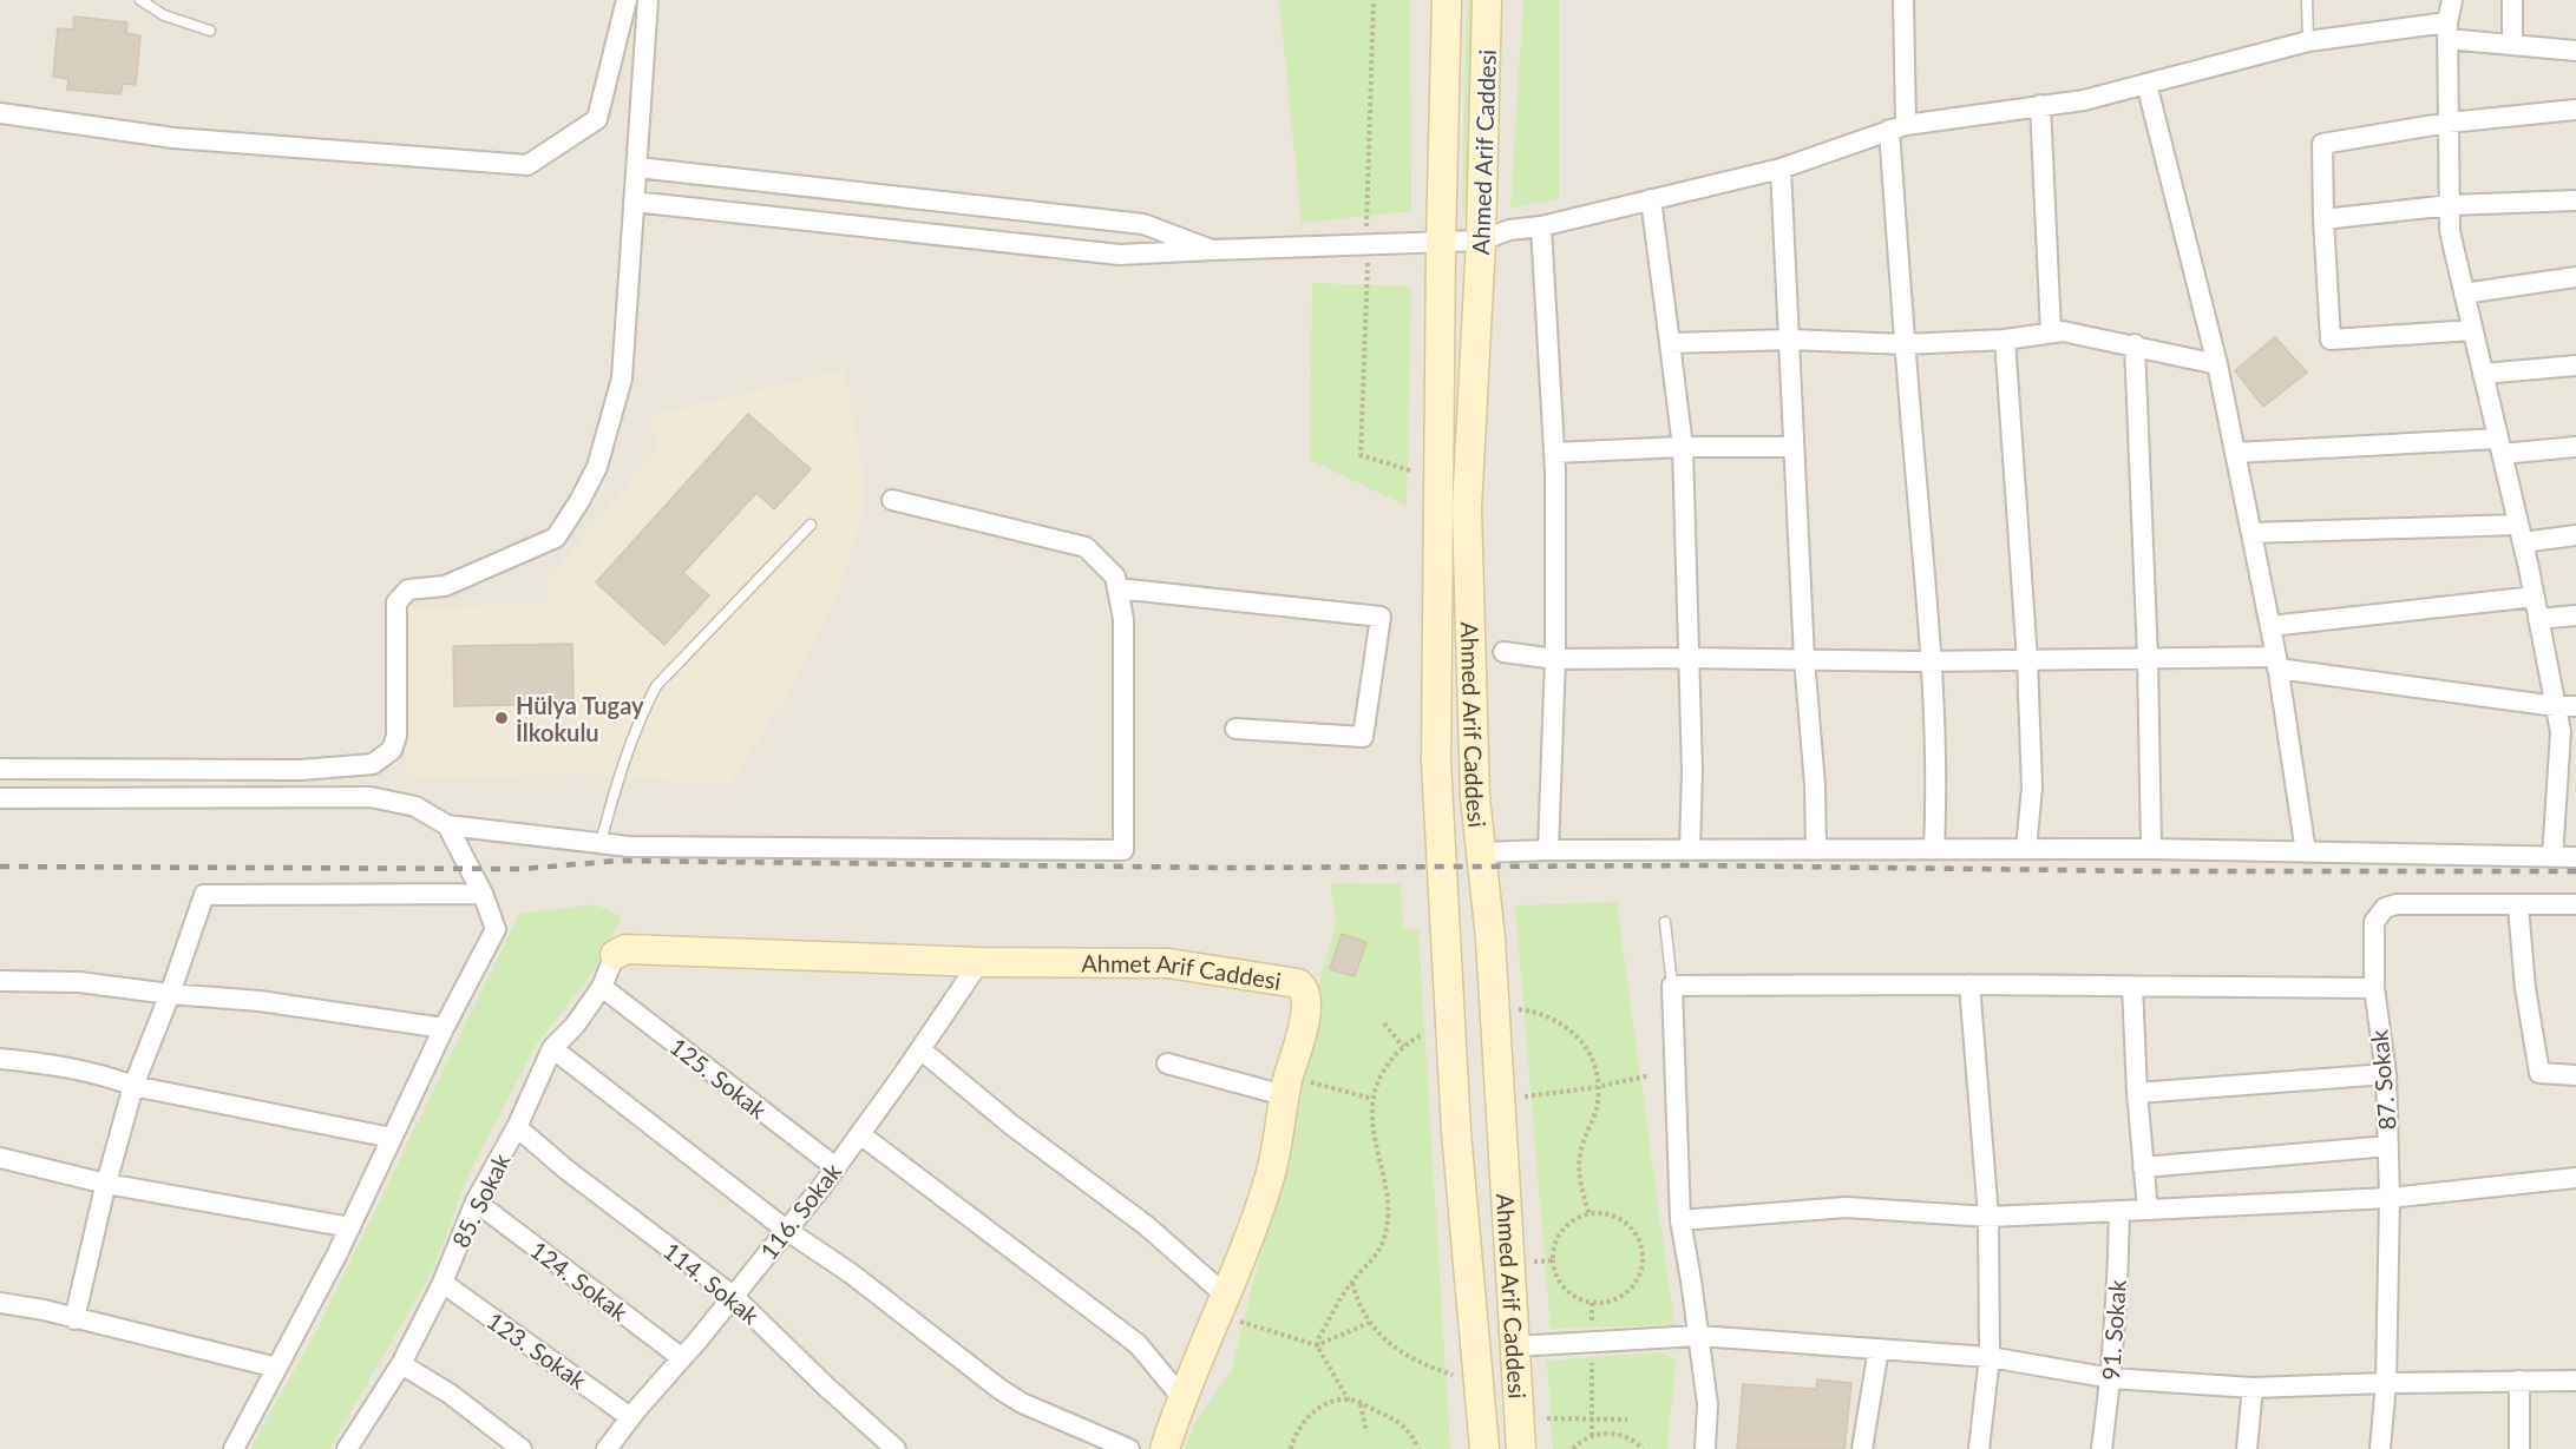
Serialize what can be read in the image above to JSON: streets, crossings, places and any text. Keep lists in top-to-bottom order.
{
  "streets": {
    "street": [
      "Ahmed Arif Caddesi",
      "Ahmet Arif Caddesi",
      "125. Sokak",
      "87. Sokak",
      "85. Sokak",
      "116. Sokak",
      "124. Sokak",
      "114. Sokak",
      "91. Sokak",
      "123. Sokak"
    ]
  },
  "crossings": [
    ["Ahmet Arif Caddesi", "85. Sokak"],
    ["Ahmet Arif Caddesi", "116. Sokak"],
    ["125. Sokak", "85. Sokak"],
    ["125. Sokak", "116. Sokak"],
    ["85. Sokak", "124. Sokak"],
    ["85. Sokak", "114. Sokak"],
    ["85. Sokak", "123. Sokak"],
    ["116. Sokak", "124. Sokak"],
    ["116. Sokak", "114. Sokak"],
    ["116. Sokak", "123. Sokak"]
  ],
  "places": ["Hülya Tugay İlkokulu"]
}
